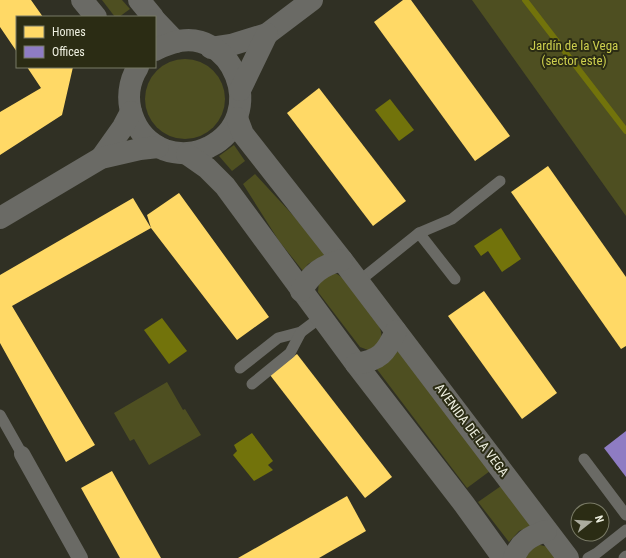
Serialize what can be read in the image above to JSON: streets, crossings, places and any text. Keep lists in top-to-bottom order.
{
  "streets": {
    "street": ["AVENIDA DE LA VEGA"]
  },
  "parks": ["Jardín de la Vega (sector este)"],
  "legend": ["Homes", "Offices"],
  "north": "right"
}
